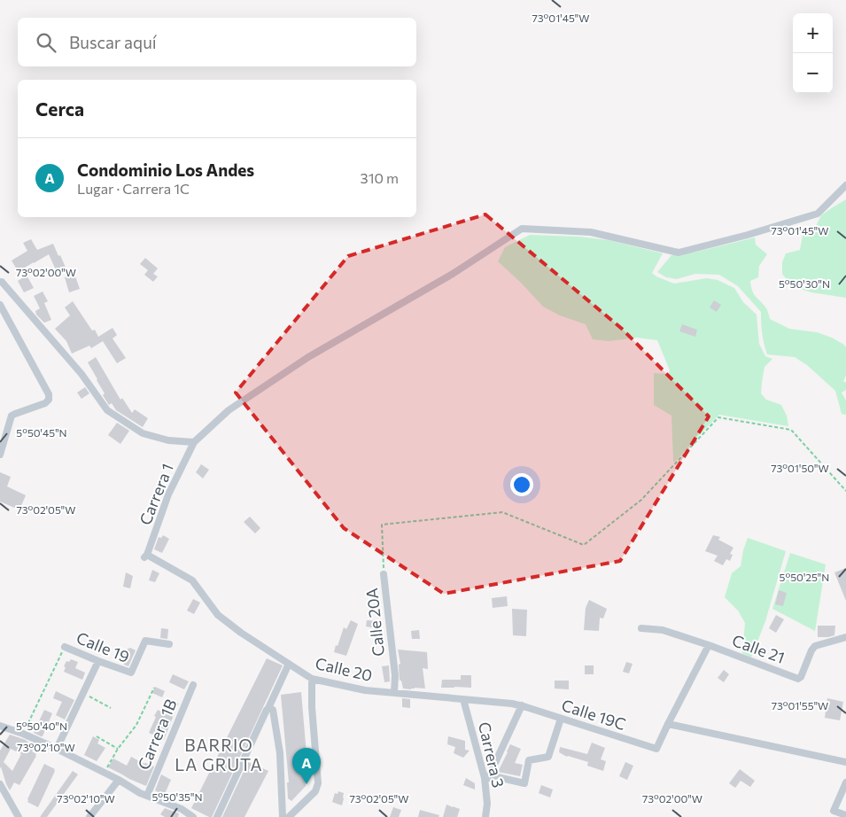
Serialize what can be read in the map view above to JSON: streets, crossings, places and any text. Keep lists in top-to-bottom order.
{
  "streets": {
    "street": [
      "Carrera 1",
      "Calle 20A",
      "Calle 19",
      "Calle 21",
      "Calle 20",
      "Calle 19C",
      "Carrera 1B",
      "Carrera 3"
    ]
  },
  "crossings": [
    ["Carrera 1", "Calle 20"],
    ["Calle 20A", "Calle 20"],
    ["Calle 20", "Calle 19C"],
    ["Calle 20", "Carrera 3"]
  ],
  "districts": ["BARRIO LA GRUTA"],
  "page": {
    "map_buttons": ["+", "−"],
    "search": "Buscar aquí",
    "heading": "Cerca",
    "list": [
      {
        "mark": "A",
        "name": "Condominio Los Andes",
        "note": "Lugar · Carrera 1C",
        "value": "310 m"
      }
    ],
    "pins": "A"
  },
  "coordinates": [
    "73°01'45\"W",
    "73°02'00\"W",
    "5°50'30\"N",
    "5°50'45\"N",
    "73°01'50\"W",
    "73°02'05\"W",
    "5°50'25\"N",
    "73°01'55\"W",
    "5°50'40\"N",
    "73°02'10\"W",
    "5°50'35\"N"
  ]
}
